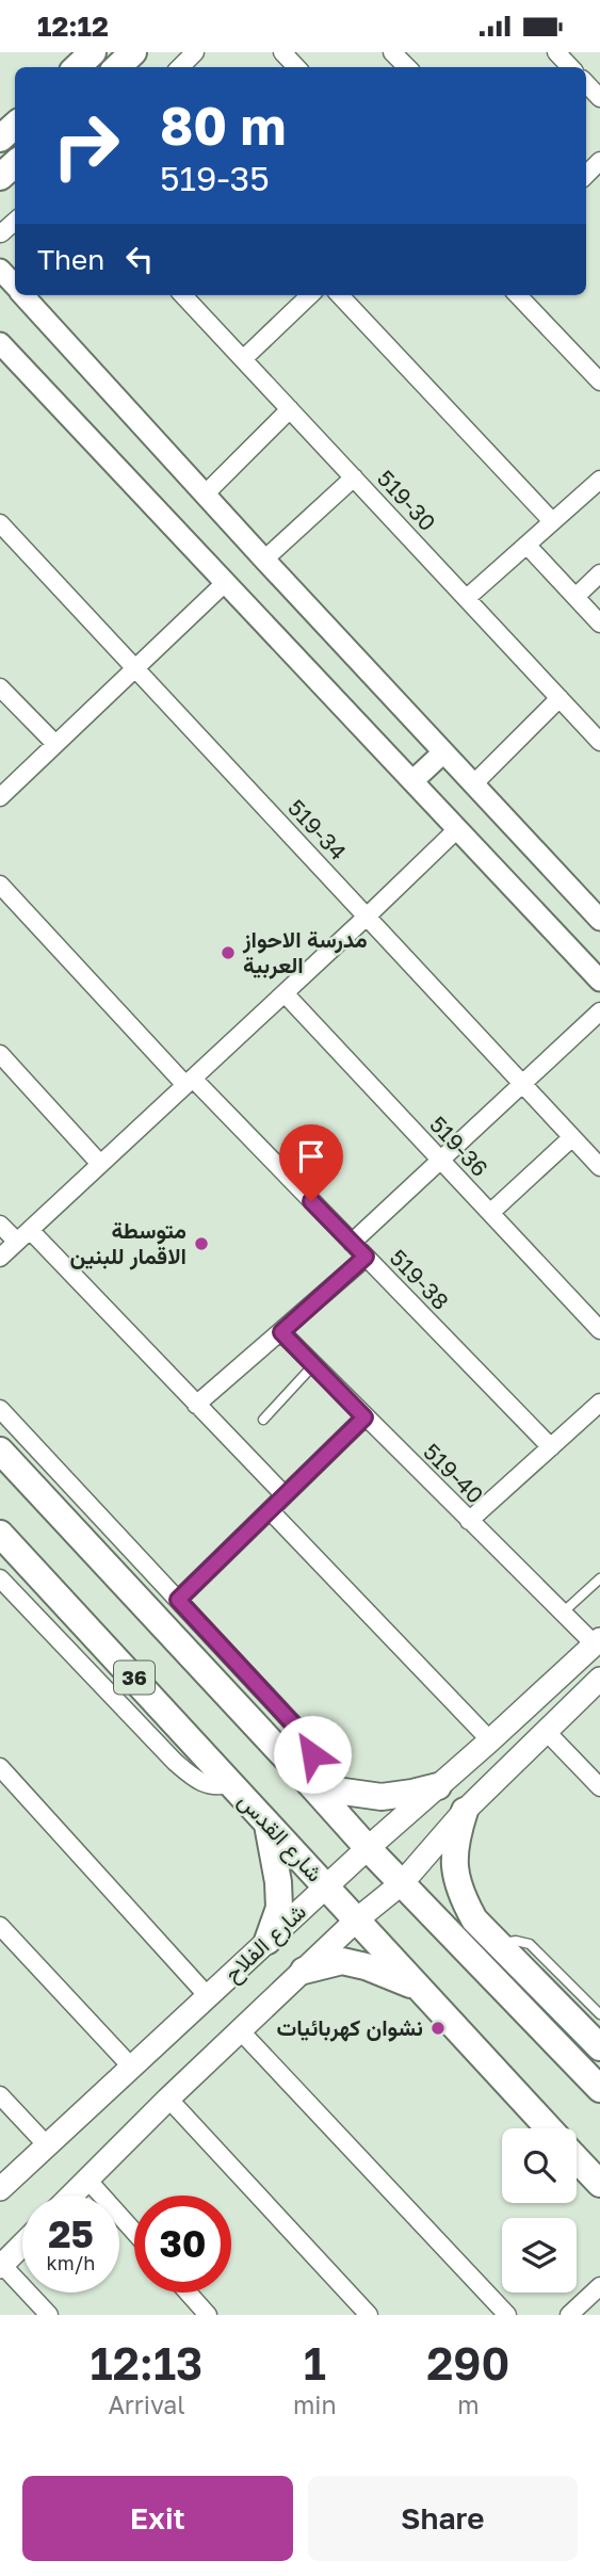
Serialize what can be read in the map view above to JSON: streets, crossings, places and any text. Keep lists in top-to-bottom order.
{
  "streets": {
    "main road": ["36", "شارع القدس", "شارع الفلاح"],
    "street": [
      "519-30",
      "519-34",
      "519-36",
      "519-38",
      "519-40"
    ]
  },
  "crossings": [
    ["519-40", "شارع الفلاح"],
    ["36", "شارع الفلاح"],
    ["شارع القدس", "شارع الفلاح"]
  ],
  "places": ["مدرسة الاحواز العربية", "متوسطة الاقمار للبنين", "نشوان كهربائيات"],
  "page": {
    "status": "12:12",
    "turn": ["80 m", "519-35"],
    "then": "Then",
    "speed": "25 km/h",
    "limit": "30",
    "eta": [
      "12:13",
      "Arrival",
      "1",
      "min",
      "290",
      "m"
    ],
    "buttons": ["Exit", "Share"]
  }
}
